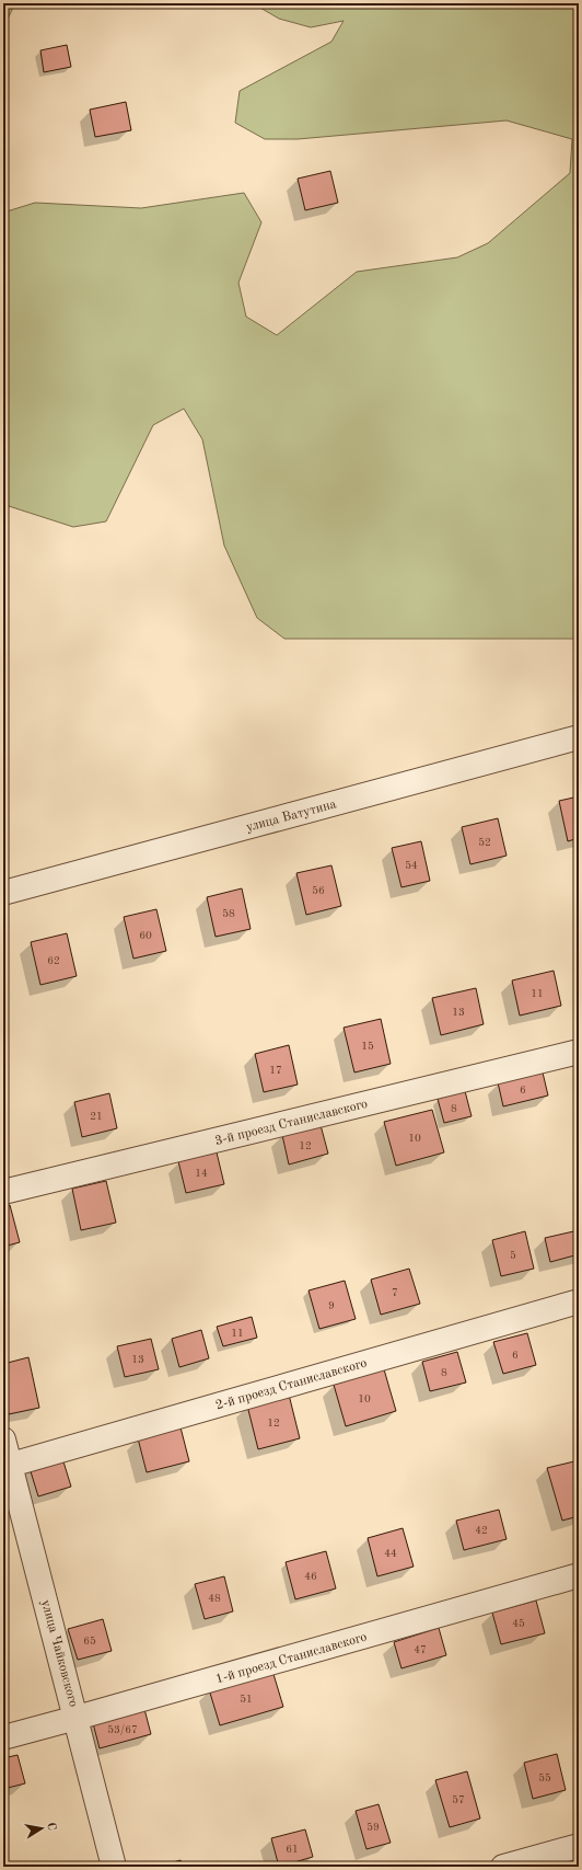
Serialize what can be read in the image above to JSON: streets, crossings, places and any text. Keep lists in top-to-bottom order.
{
  "streets": {
    "street": [
      "улица Ватутина",
      "3-й проезд Станиславского",
      "2-й проезд Станиславского",
      "улица Чайковского",
      "1-й проезд Станиславского"
    ]
  },
  "crossings": [
    ["2-й проезд Станиславского", "улица Чайковского"],
    ["улица Чайковского", "1-й проезд Станиславского"]
  ],
  "house_numbers": [
    "52",
    "54",
    "56",
    "58",
    "60",
    "62",
    "11",
    "13",
    "15",
    "17",
    "6",
    "8",
    "21",
    "10",
    "12",
    "14",
    "5",
    "7",
    "9",
    "11",
    "6",
    "13",
    "8",
    "10",
    "12",
    "42",
    "44",
    "46",
    "48",
    "45",
    "65",
    "47",
    "51",
    "53/67",
    "55",
    "57",
    "59",
    "61"
  ],
  "north": "right"
}
